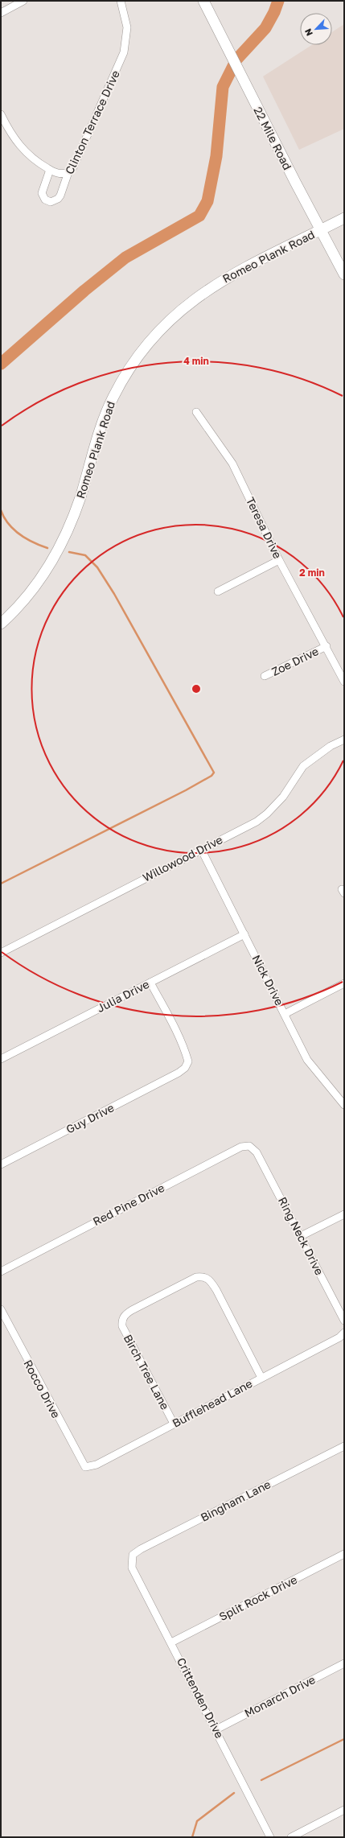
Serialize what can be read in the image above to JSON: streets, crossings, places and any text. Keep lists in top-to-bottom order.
{
  "streets": {
    "main road": ["22 Mile Road", "Romeo Plank Road"],
    "street": [
      "Clinton Terrace Drive",
      "Teresa Drive",
      "Zoe Drive",
      "Willowood Drive",
      "Nick Drive",
      "Julia Drive",
      "Guy Drive",
      "Red Pine Drive",
      "Ring Neck Drive",
      "Birch Tree Lane",
      "Rocco Drive",
      "Bufflehead Lane",
      "Bingham Lane",
      "Split Rock Drive",
      "Monarch Drive",
      "Crittenden Drive"
    ]
  },
  "crossings": [
    ["22 Mile Road", "Romeo Plank Road"],
    ["Teresa Drive", "Zoe Drive"],
    ["Willowood Drive", "Nick Drive"],
    ["Nick Drive", "Julia Drive"],
    ["Julia Drive", "Guy Drive"],
    ["Red Pine Drive", "Ring Neck Drive"],
    ["Birch Tree Lane", "Bufflehead Lane"],
    ["Rocco Drive", "Bufflehead Lane"],
    ["Bingham Lane", "Crittenden Drive"],
    ["Split Rock Drive", "Crittenden Drive"],
    ["Monarch Drive", "Crittenden Drive"]
  ],
  "north": "bottom left",
  "rings": ["4 min", "2 min"]
}
